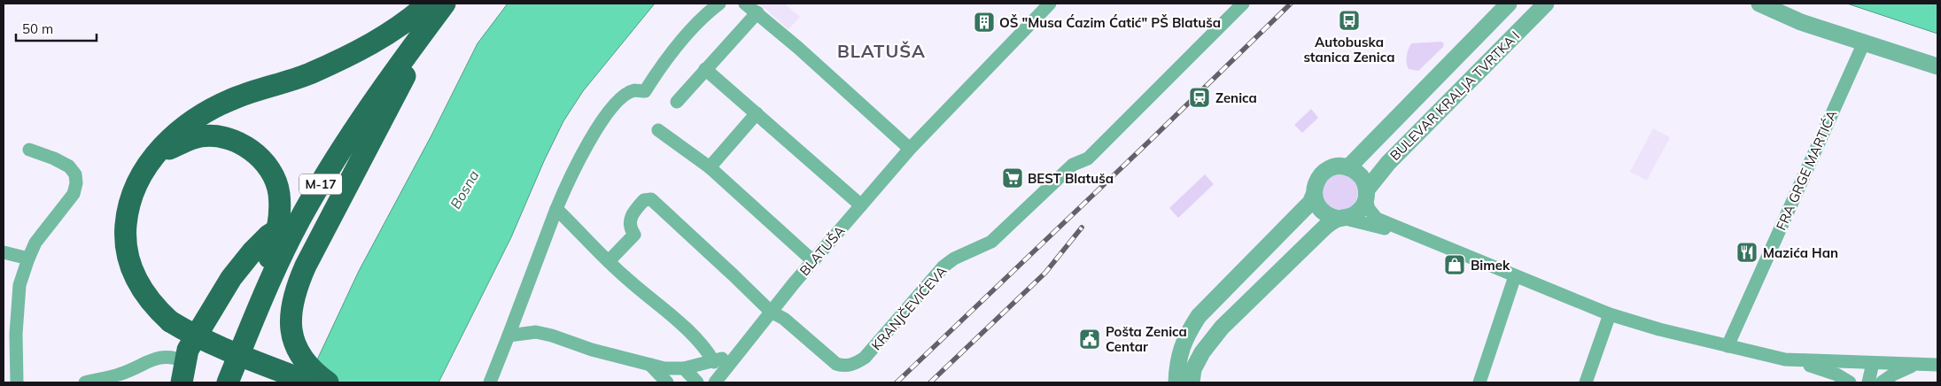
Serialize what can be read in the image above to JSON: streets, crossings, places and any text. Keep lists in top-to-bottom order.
{
  "streets": {
    "highway": ["M-17"],
    "street": [
      "BULEVAR KRALJA TVRTKA I",
      "FRA GRGE MARTIĆA",
      "BLATUŠA",
      "KRANJČEVIĆEVA"
    ]
  },
  "crossings": [
    ["BLATUŠA", "KRANJČEVIĆEVA"]
  ],
  "districts": ["BLATUŠA"],
  "water": ["Bosna"],
  "places": {
    "bus stop": ["Autobuska stanica Zenica"],
    "building": ["OŠ \"Musa Ćazim Ćatić\" PŠ Blatuša"],
    "station": ["Zenica"],
    "supermarket": ["BEST Blatuša"],
    "restaurant": ["Mazića Han"],
    "shop": ["Bimek"],
    "public building": ["Pošta Zenica Centar"]
  },
  "scale_bar": "50 m"
}
